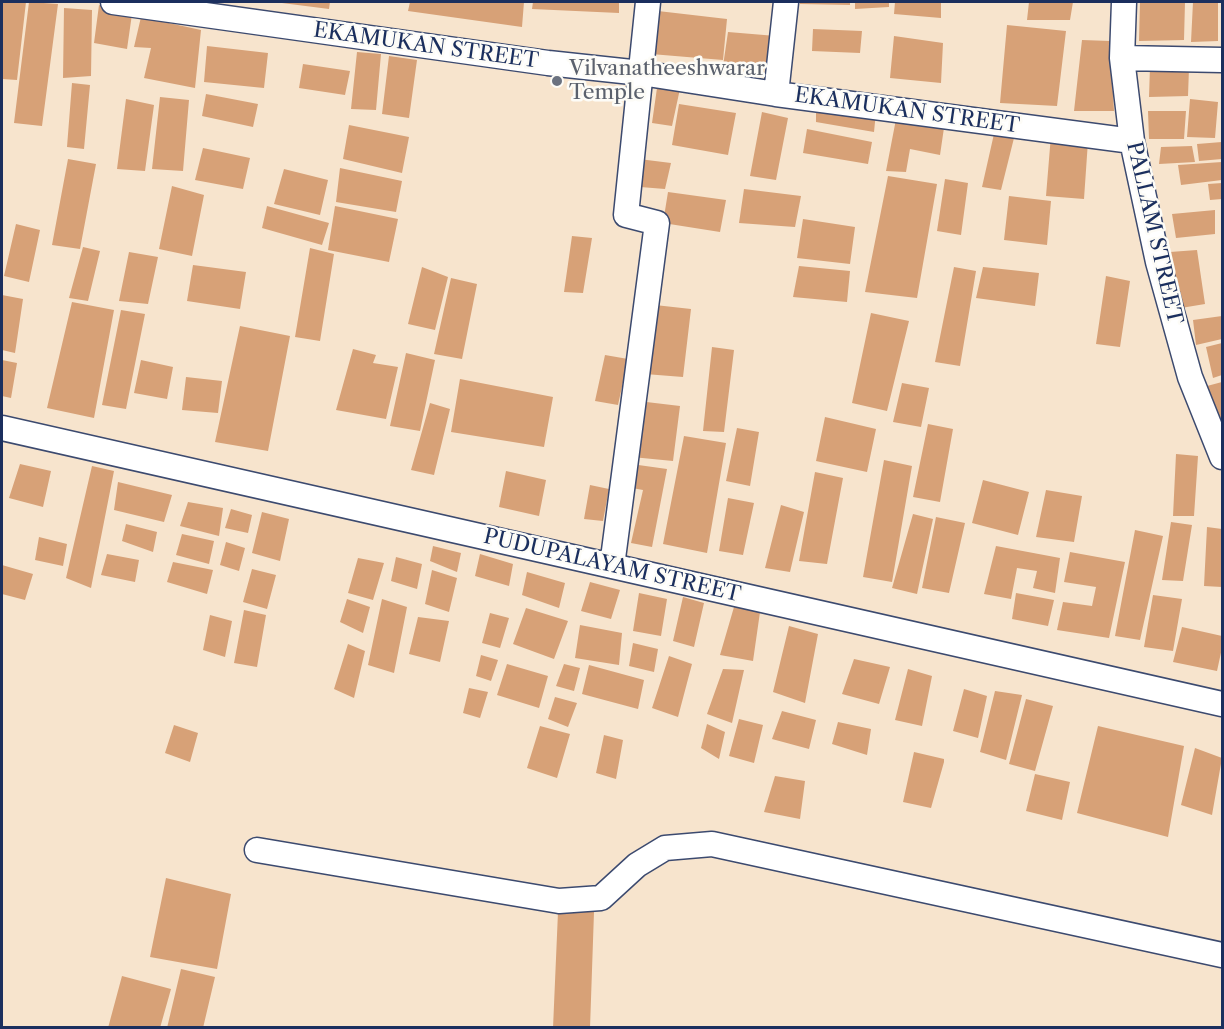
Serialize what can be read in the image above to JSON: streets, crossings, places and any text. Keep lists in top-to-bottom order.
{
  "streets": {
    "street": ["EKAMUKAN STREET", "PALLAM STREET", "PUDUPALAYAM STREET"]
  },
  "crossings": [
    ["EKAMUKAN STREET", "PALLAM STREET"]
  ],
  "places": ["Vilvanatheeshwarar Temple"]
}
